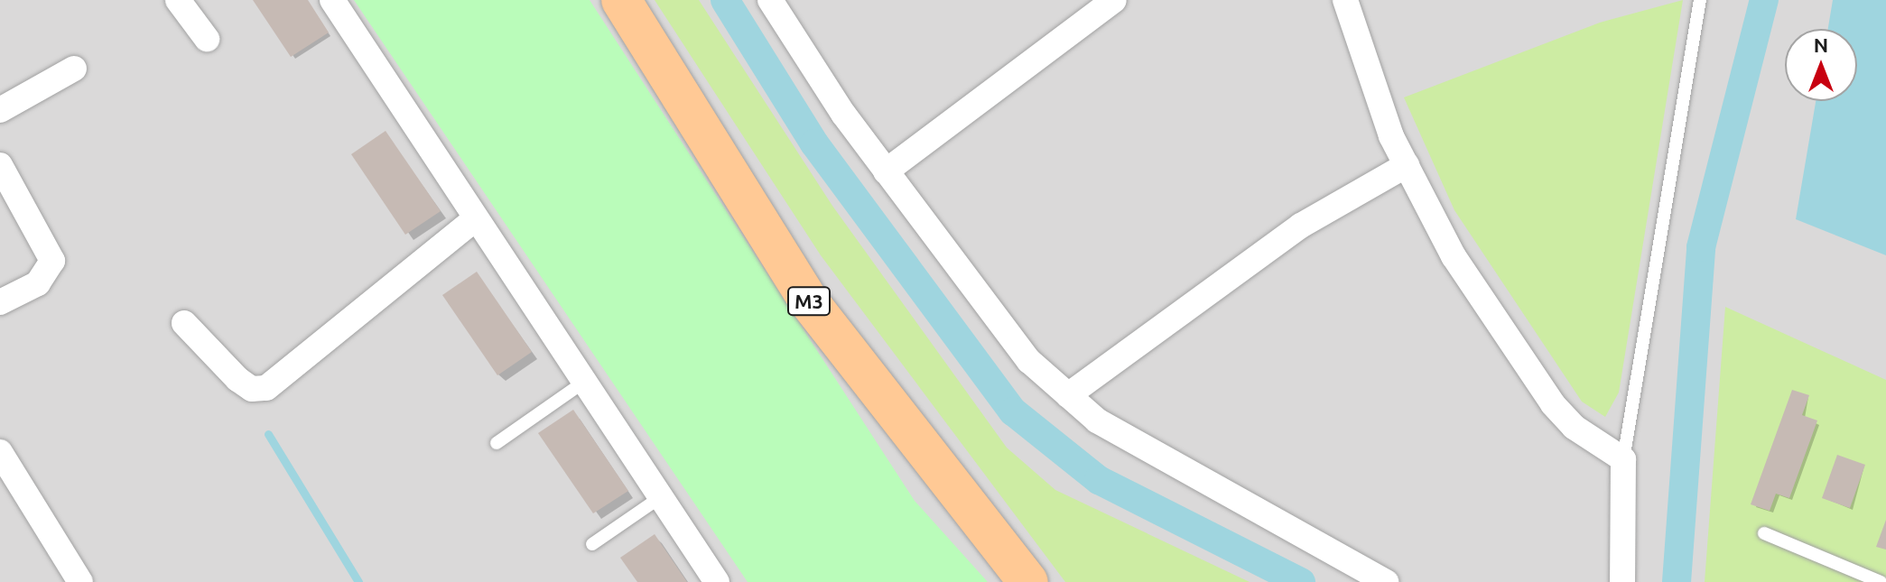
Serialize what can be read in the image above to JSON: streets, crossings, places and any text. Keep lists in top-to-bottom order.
{
  "streets": {
    "main road": ["M3"]
  },
  "north": "top"
}
